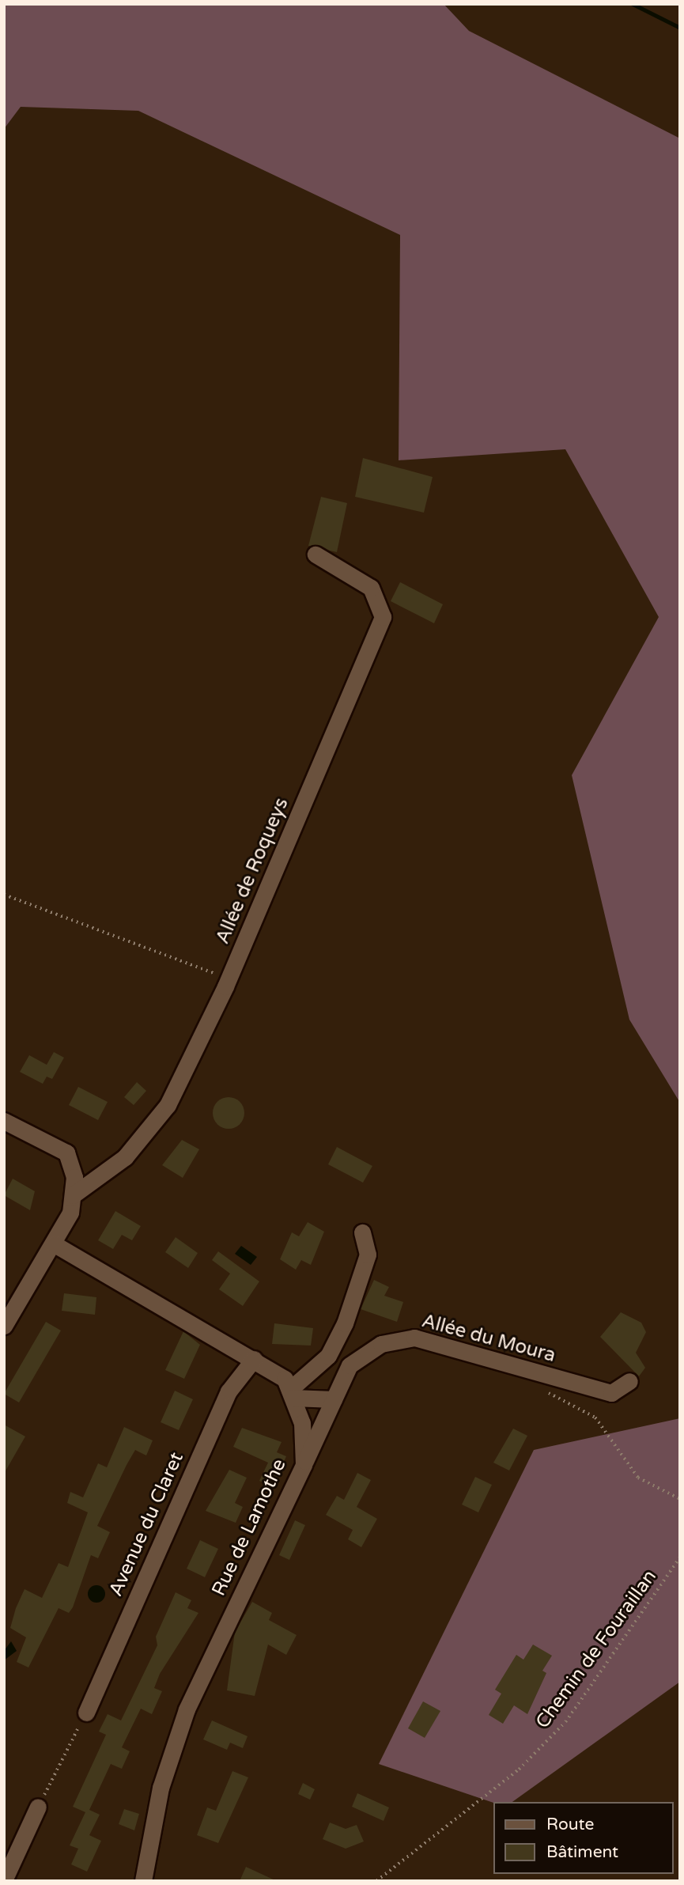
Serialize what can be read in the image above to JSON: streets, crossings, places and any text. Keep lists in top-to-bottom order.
{
  "streets": {
    "street": [
      "Allée de Roqueys",
      "Allée du Moura",
      "Avenue du Claret",
      "Rue de Lamothe"
    ],
    "path": ["Chemin de Fouraillan"]
  },
  "crossings": [
    ["Allée du Moura", "Rue de Lamothe"],
    ["Avenue du Claret", "Rue de Lamothe"]
  ],
  "legend": ["Route", "Bâtiment"]
}
